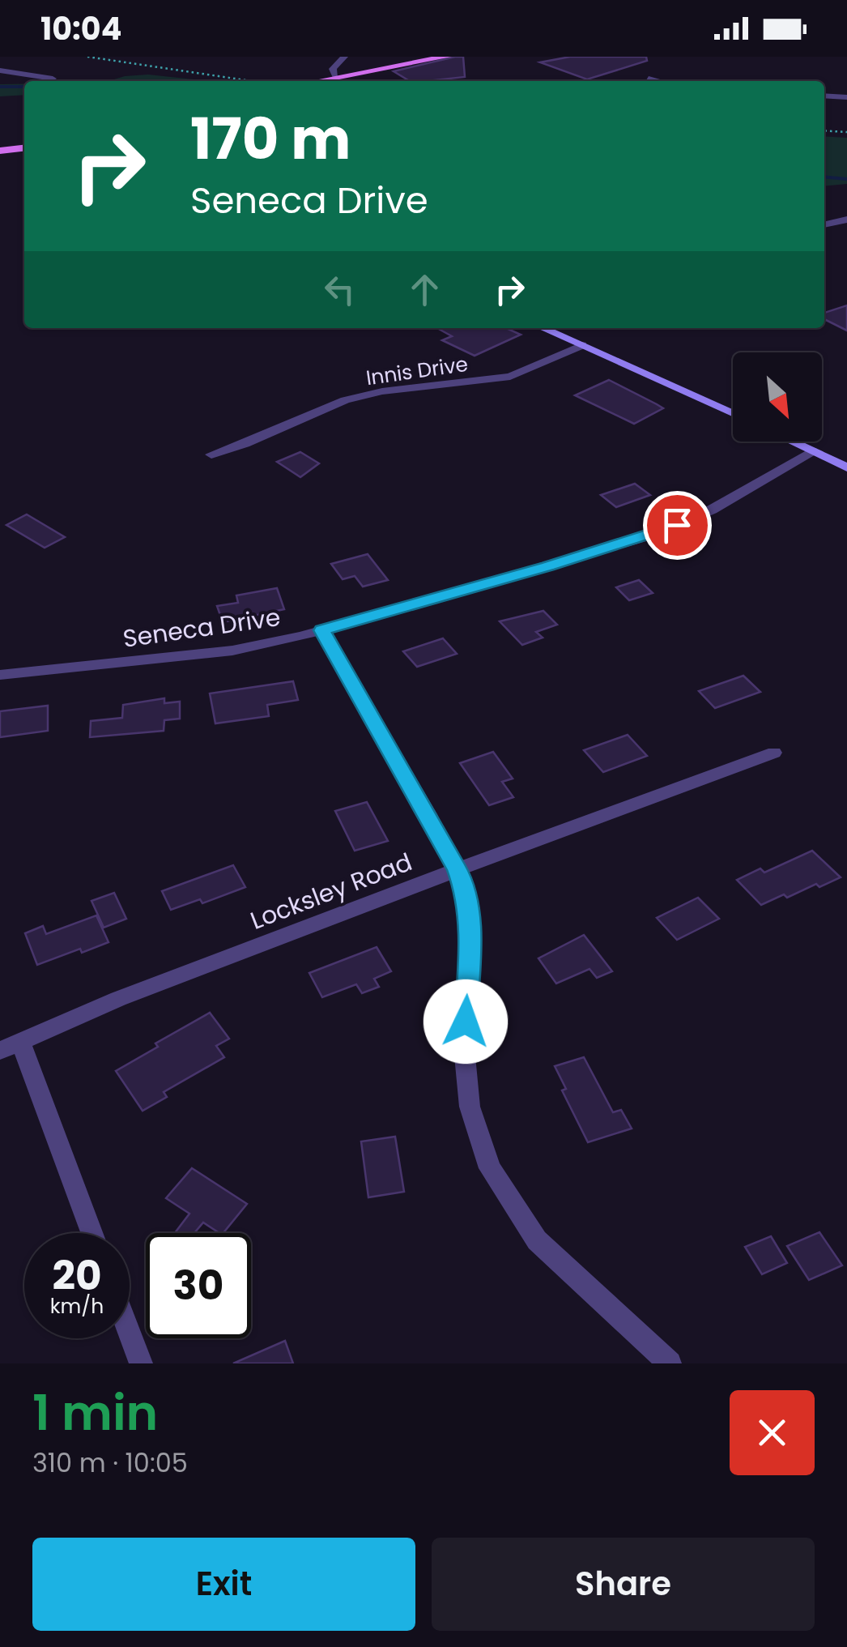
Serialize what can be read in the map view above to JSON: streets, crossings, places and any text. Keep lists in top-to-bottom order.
{
  "streets": {
    "street": ["Innis Drive", "Seneca Drive", "Locksley Road"]
  },
  "north": "bottom right",
  "page": {
    "status": "10:04",
    "turn": ["170 m", "Seneca Drive"],
    "speed": "20 km/h",
    "limit": "30",
    "heading": ["1 min", "310 m · 10:05"],
    "buttons": ["Exit", "Share"]
  }
}
